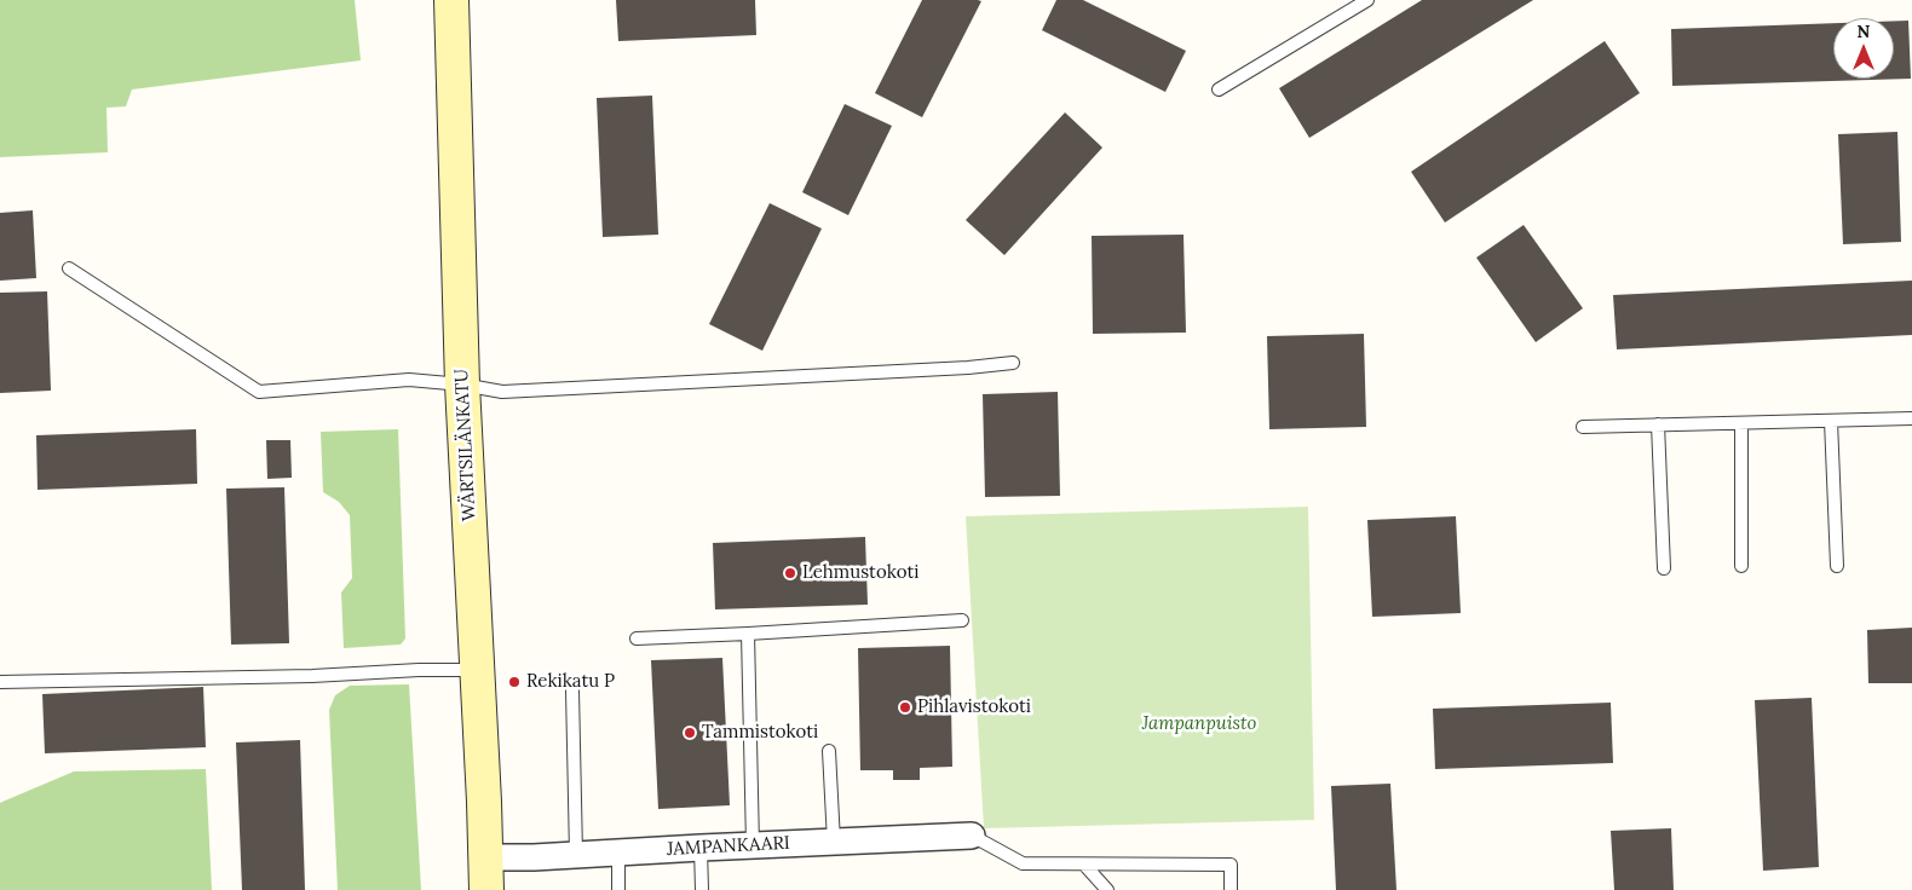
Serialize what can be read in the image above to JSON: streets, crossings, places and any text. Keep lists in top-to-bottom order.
{
  "streets": {
    "street": ["WÄRTSILÄNKATU", "JAMPANKAARI"]
  },
  "crossings": [
    ["WÄRTSILÄNKATU", "JAMPANKAARI"]
  ],
  "parks": ["Jampanpuisto"],
  "places": [
    "Lehmustokoti",
    "Rekikatu P",
    "Pihlavistokoti",
    "Tammistokoti"
  ],
  "north": "top"
}
